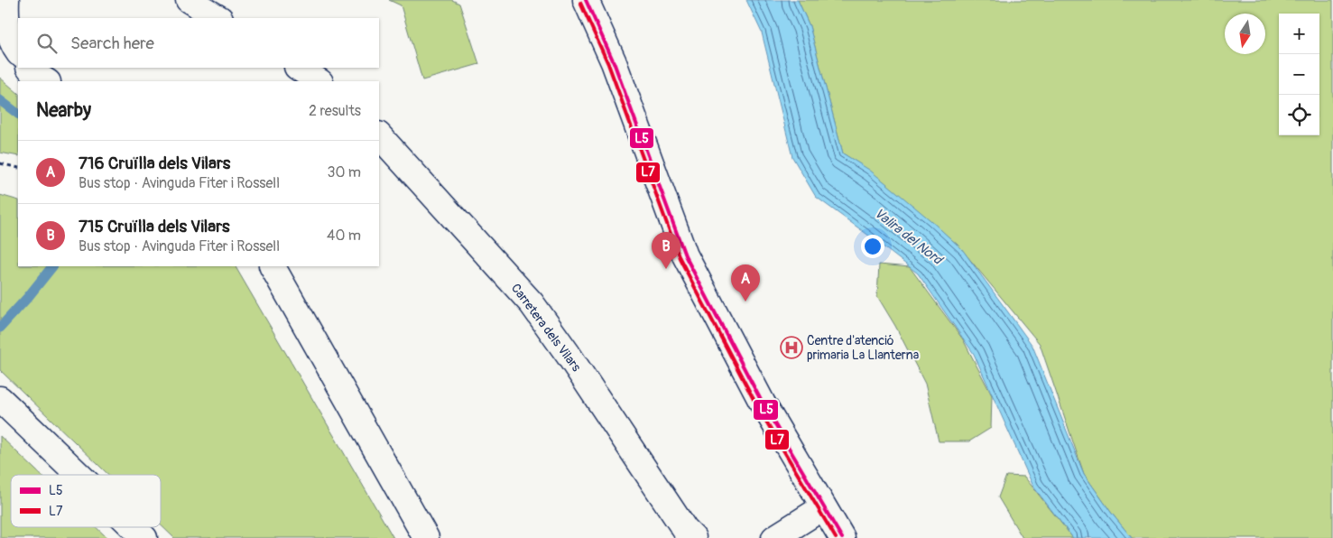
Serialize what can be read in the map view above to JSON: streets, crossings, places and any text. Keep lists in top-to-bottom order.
{
  "streets": {
    "street": ["Carretera dels Vilars"]
  },
  "water": ["Valira del Nord"],
  "places": {
    "hospital": ["Centre d'atenció primaria La Llanterna"]
  },
  "lines": ["transit line L5", "transit line L7"],
  "legend": ["L5", "L7"],
  "north": "bottom",
  "page": {
    "map_buttons": ["+", "−"],
    "search": "Search here",
    "heading": ["Nearby", "2 results"],
    "list": [
      {
        "mark": "A",
        "name": "716 Cruïlla dels Vilars",
        "note": "Bus stop · Avinguda Fiter i Rossell",
        "value": "30 m"
      },
      {
        "mark": "B",
        "name": "715 Cruïlla dels Vilars",
        "note": "Bus stop · Avinguda Fiter i Rossell",
        "value": "40 m"
      }
    ],
    "pins": ["B", "A"]
  }
}
